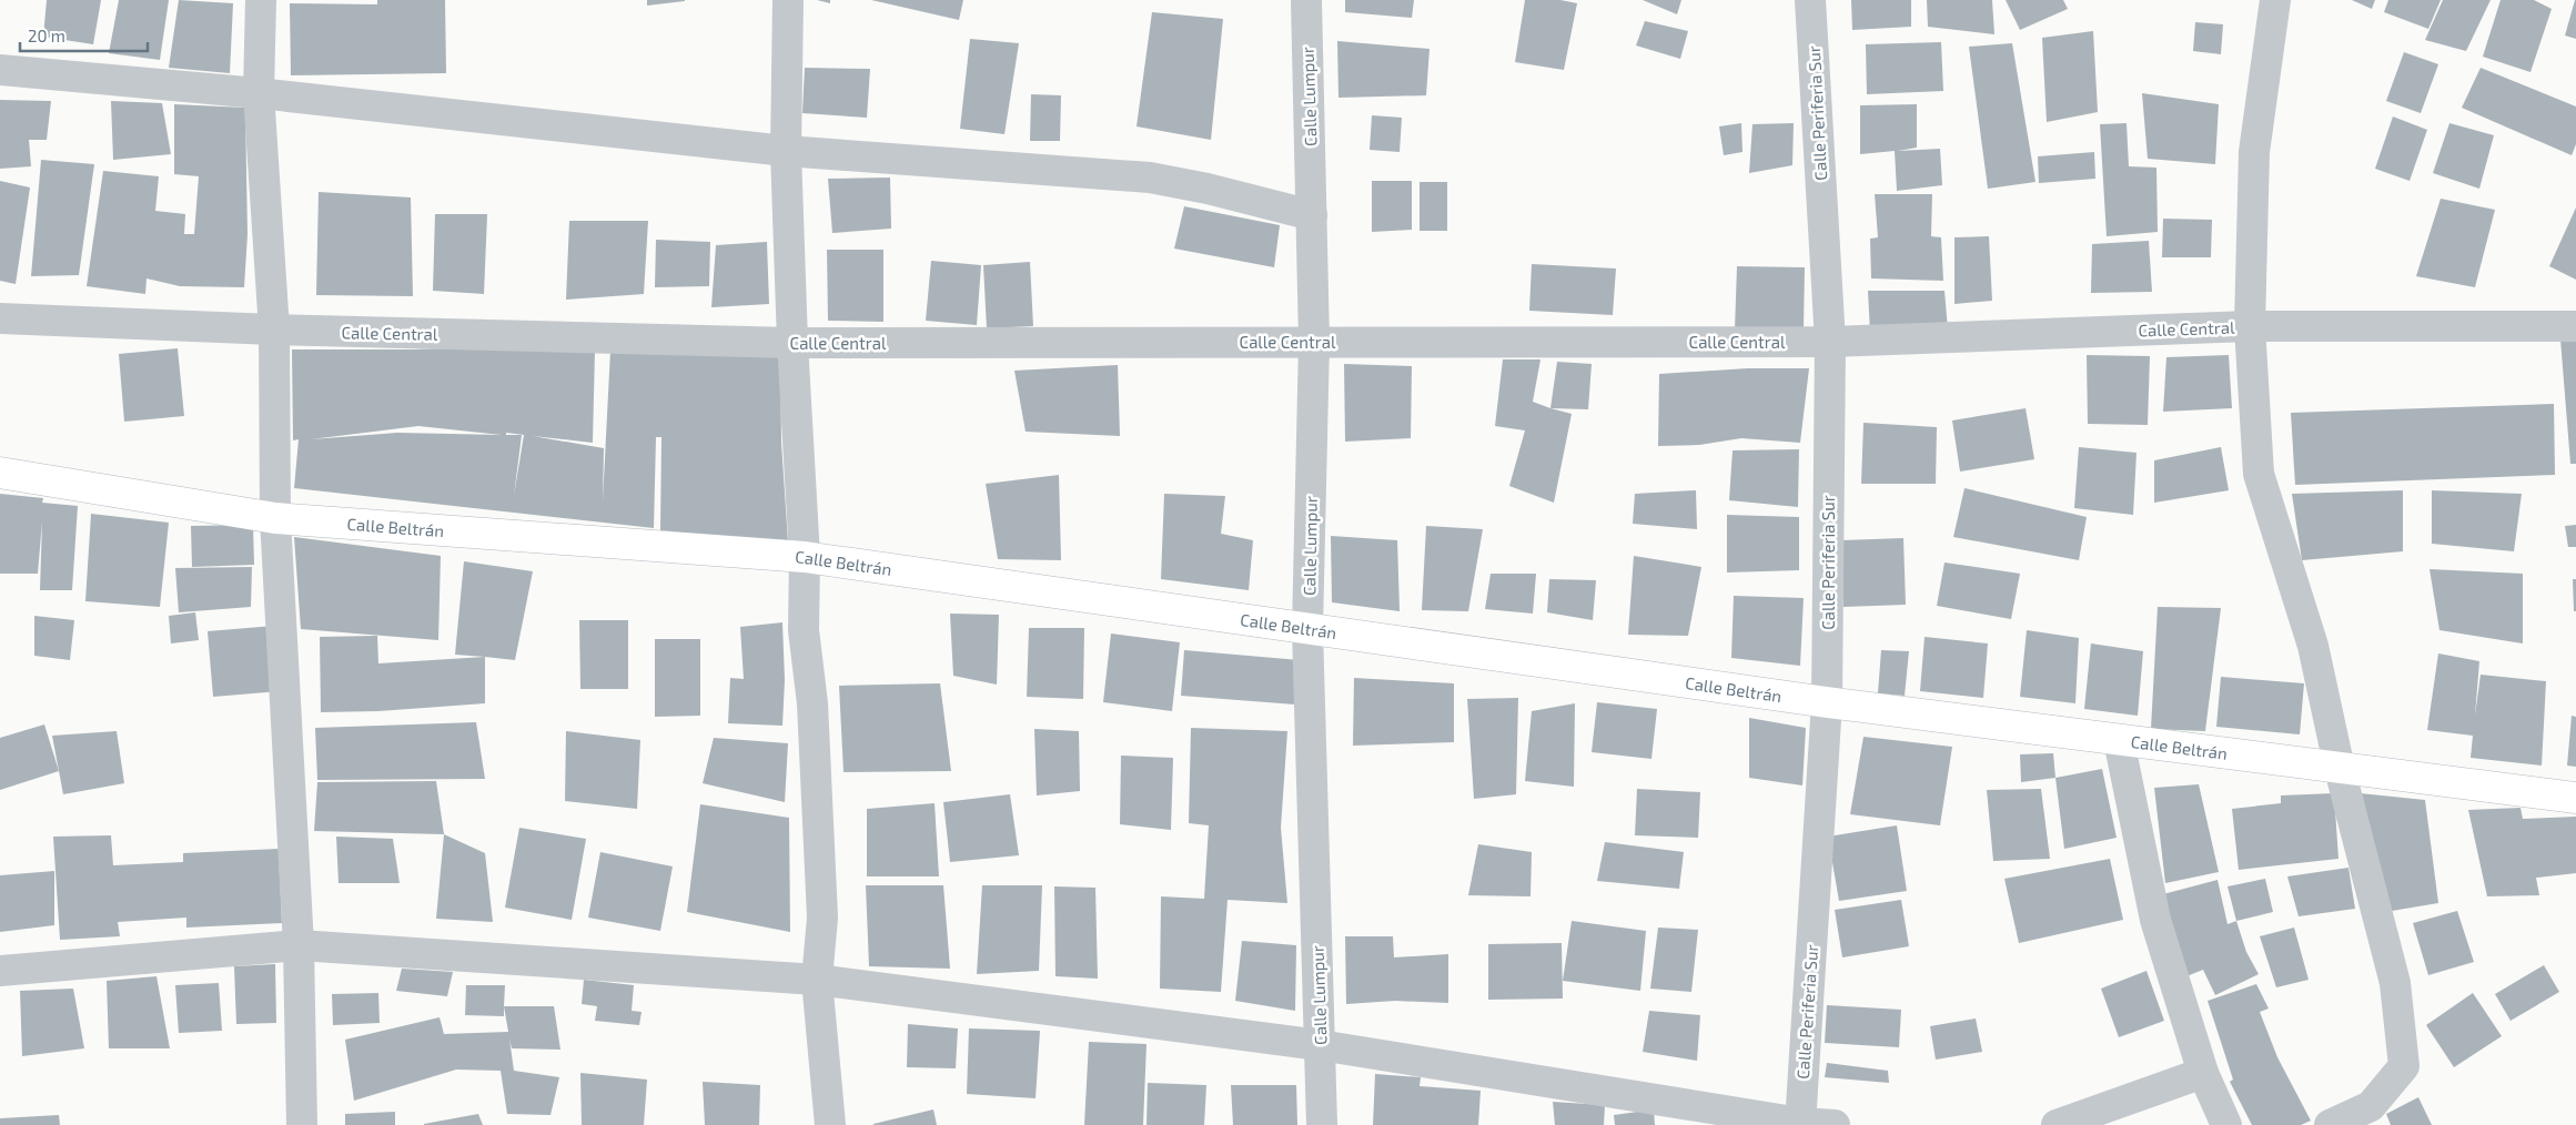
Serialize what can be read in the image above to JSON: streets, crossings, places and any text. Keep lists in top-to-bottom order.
{
  "streets": {
    "main road": ["Calle Beltrán"],
    "street": ["Calle Lumpur", "Calle Periferia Sur", "Calle Central"]
  },
  "crossings": [
    ["Calle Lumpur", "Calle Central"],
    ["Calle Lumpur", "Calle Beltrán"],
    ["Calle Periferia Sur", "Calle Central"],
    ["Calle Periferia Sur", "Calle Beltrán"]
  ],
  "scale_bar": "20 m"
}
